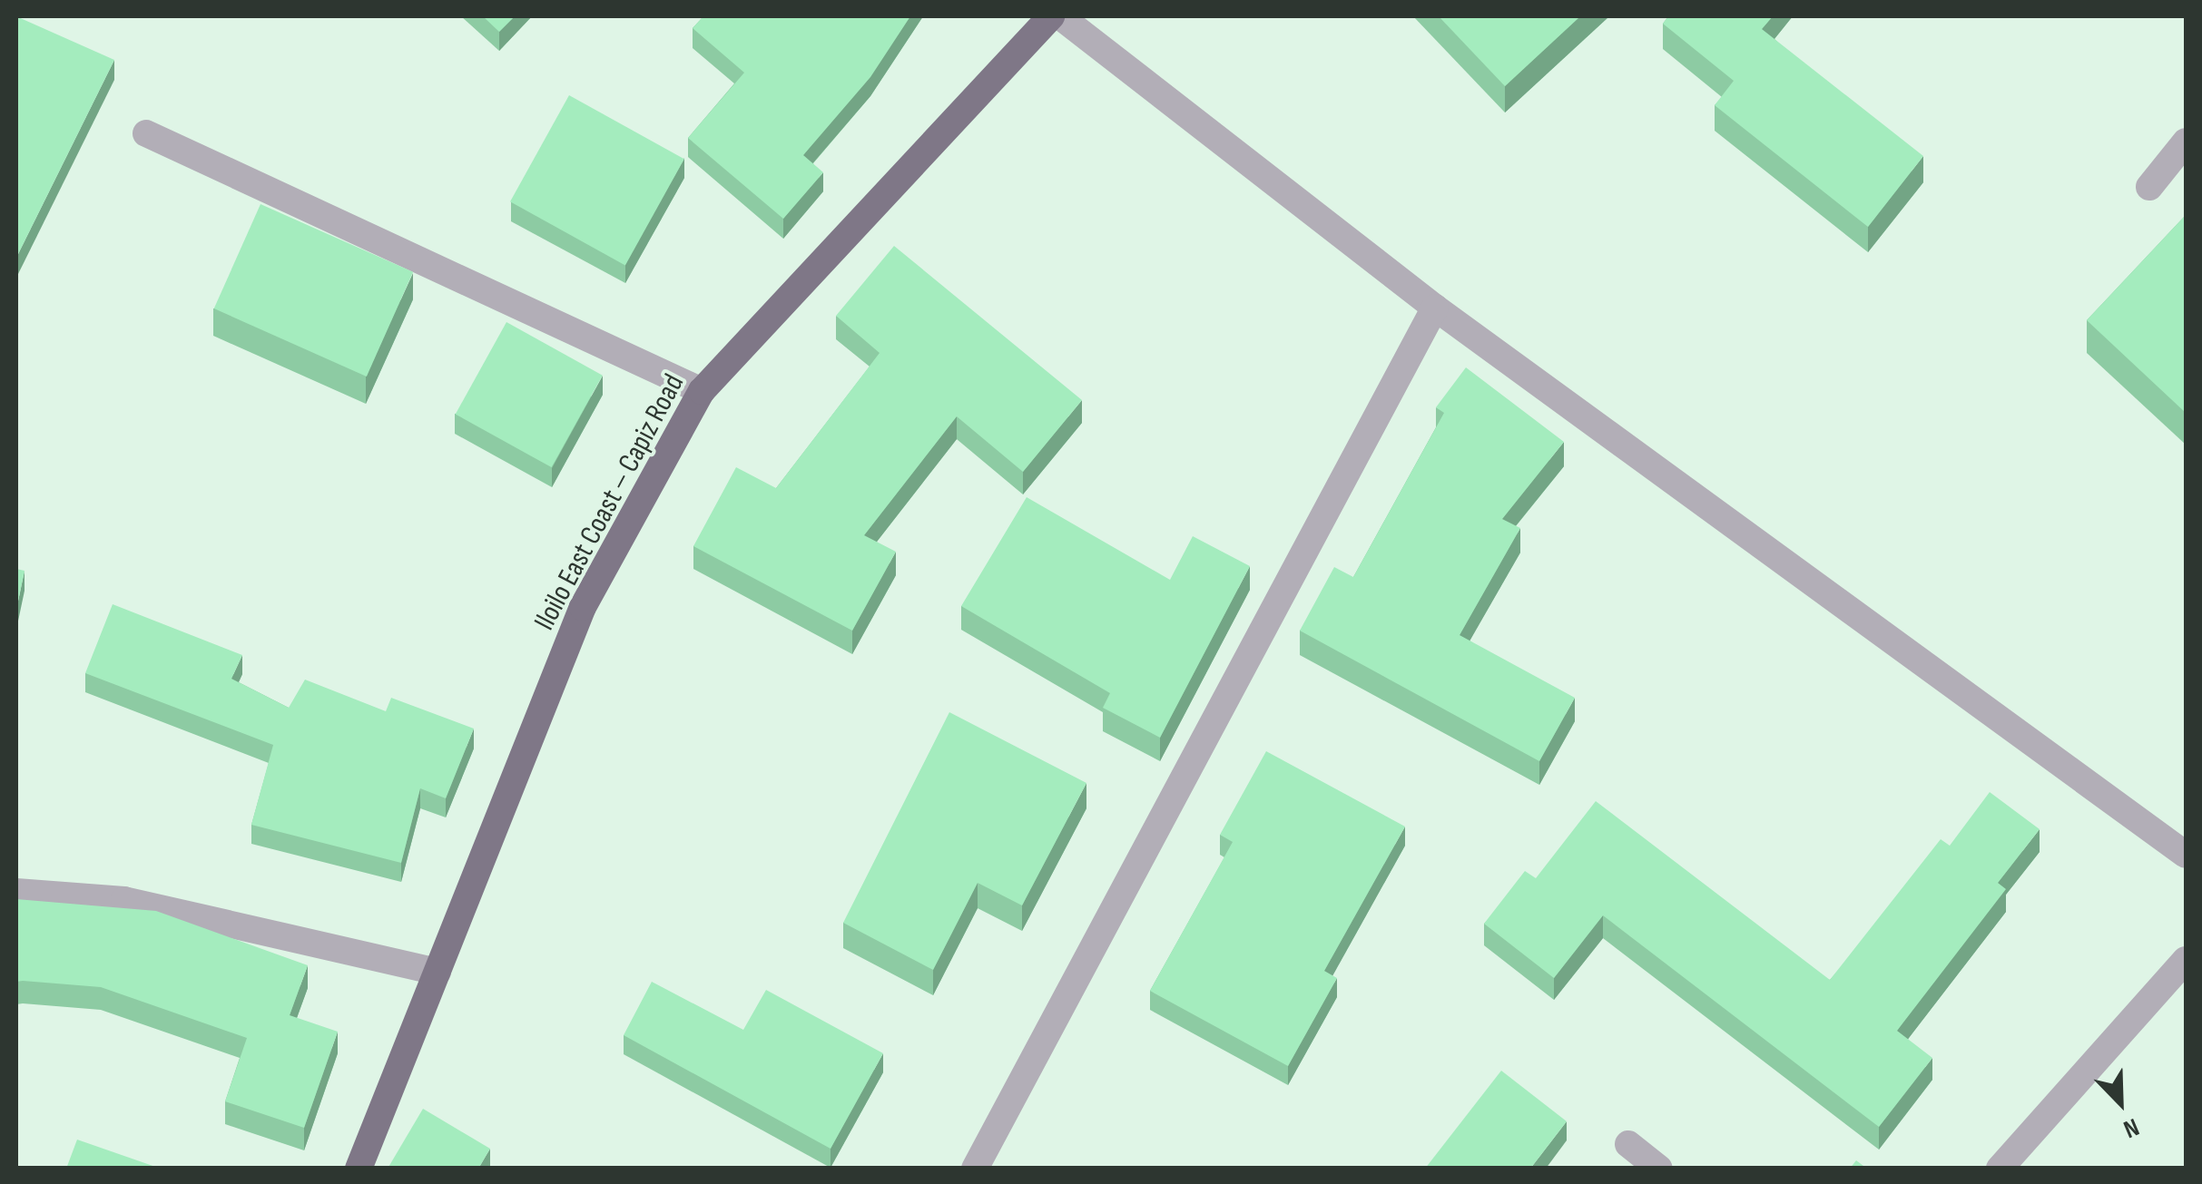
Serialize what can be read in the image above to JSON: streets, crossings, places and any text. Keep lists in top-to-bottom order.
{
  "streets": {
    "main road": ["Iloilo East Coast – Capiz Road"]
  },
  "north": "bottom right"
}
